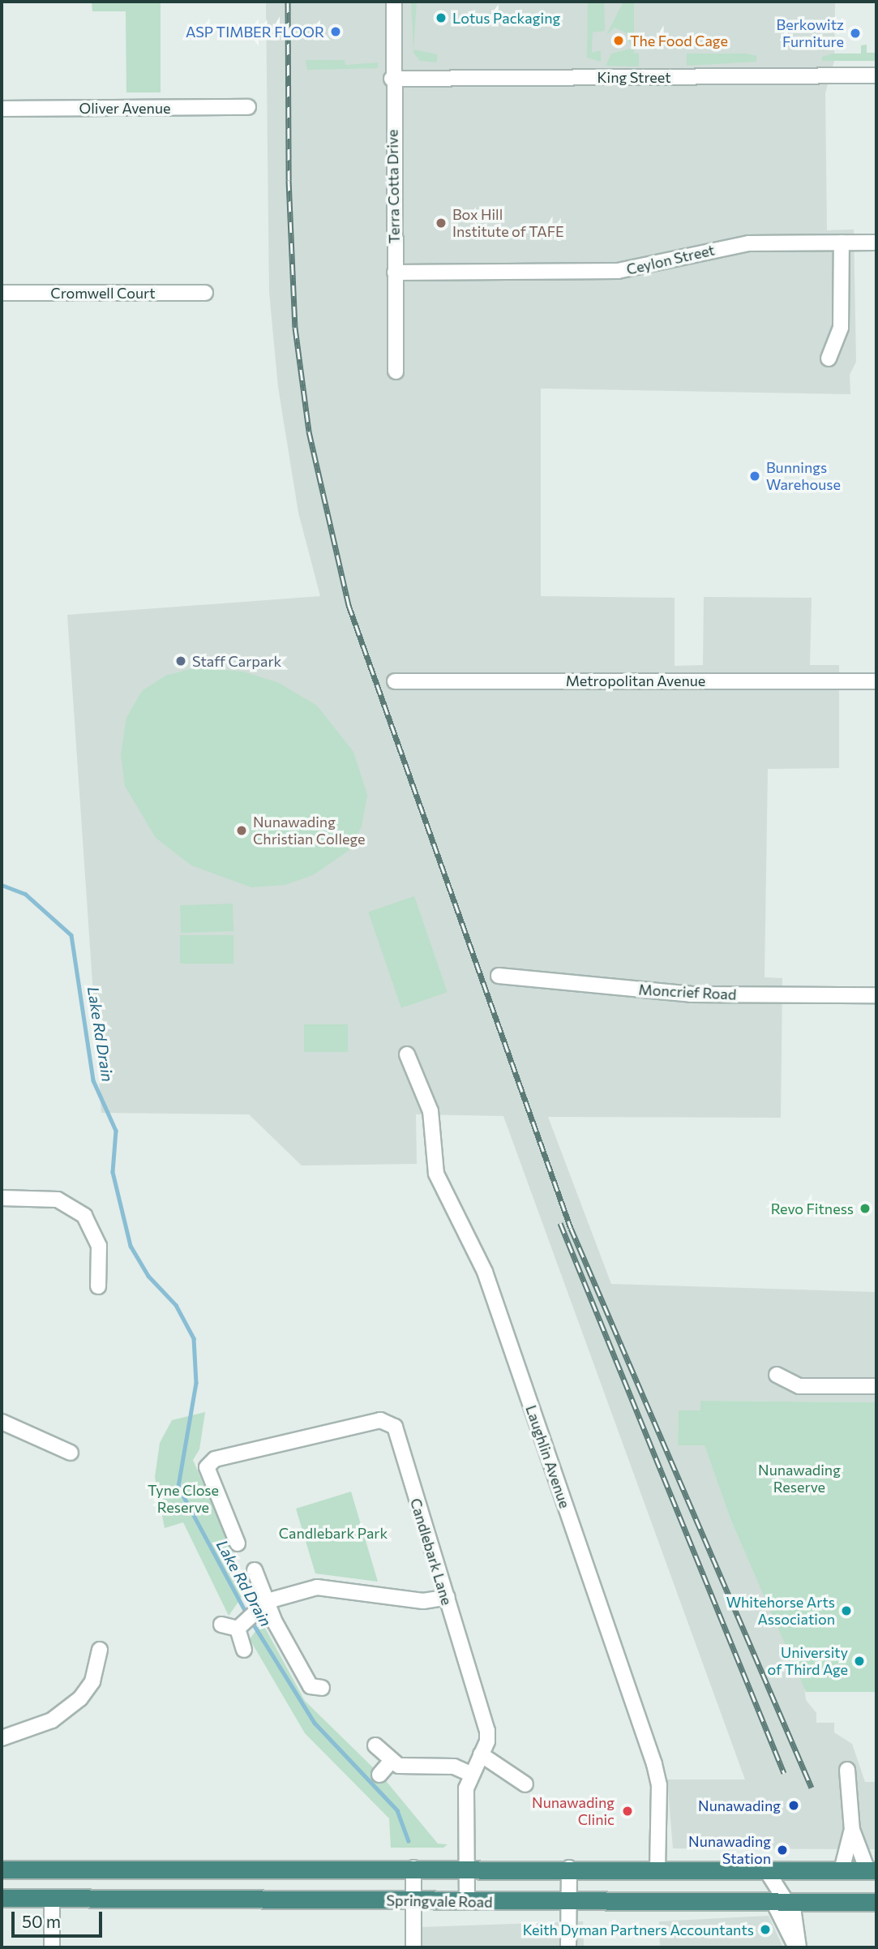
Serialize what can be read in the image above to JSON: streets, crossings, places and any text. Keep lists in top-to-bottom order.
{
  "streets": {
    "highway": ["Springvale Road"],
    "street": [
      "King Street",
      "Oliver Avenue",
      "Terra Cotta Drive",
      "Ceylon Street",
      "Cromwell Court",
      "Metropolitan Avenue",
      "Moncrief Road",
      "Laughlin Avenue",
      "Candlebark Lane"
    ]
  },
  "crossings": [
    ["King Street", "Terra Cotta Drive"],
    ["Terra Cotta Drive", "Ceylon Street"],
    ["Candlebark Lane", "Springvale Road"]
  ],
  "water": ["Lake Rd Drain"],
  "parks": ["Nunawading Reserve", "Tyne Close Reserve", "Candlebark Park"],
  "places": [
    "Lotus Packaging",
    "ASP TIMBER FLOOR",
    "Berkowitz Furniture",
    "The Food Cage",
    "Box Hill Institute of TAFE",
    "Bunnings Warehouse",
    "Staff Carpark",
    "Nunawading Christian College",
    "Revo Fitness",
    "Whitehorse Arts Association",
    "University of Third Age",
    "Nunawading",
    "Nunawading Clinic",
    "Nunawading Station",
    "Keith Dyman Partners Accountants"
  ],
  "scale_bar": "50 m"
}
